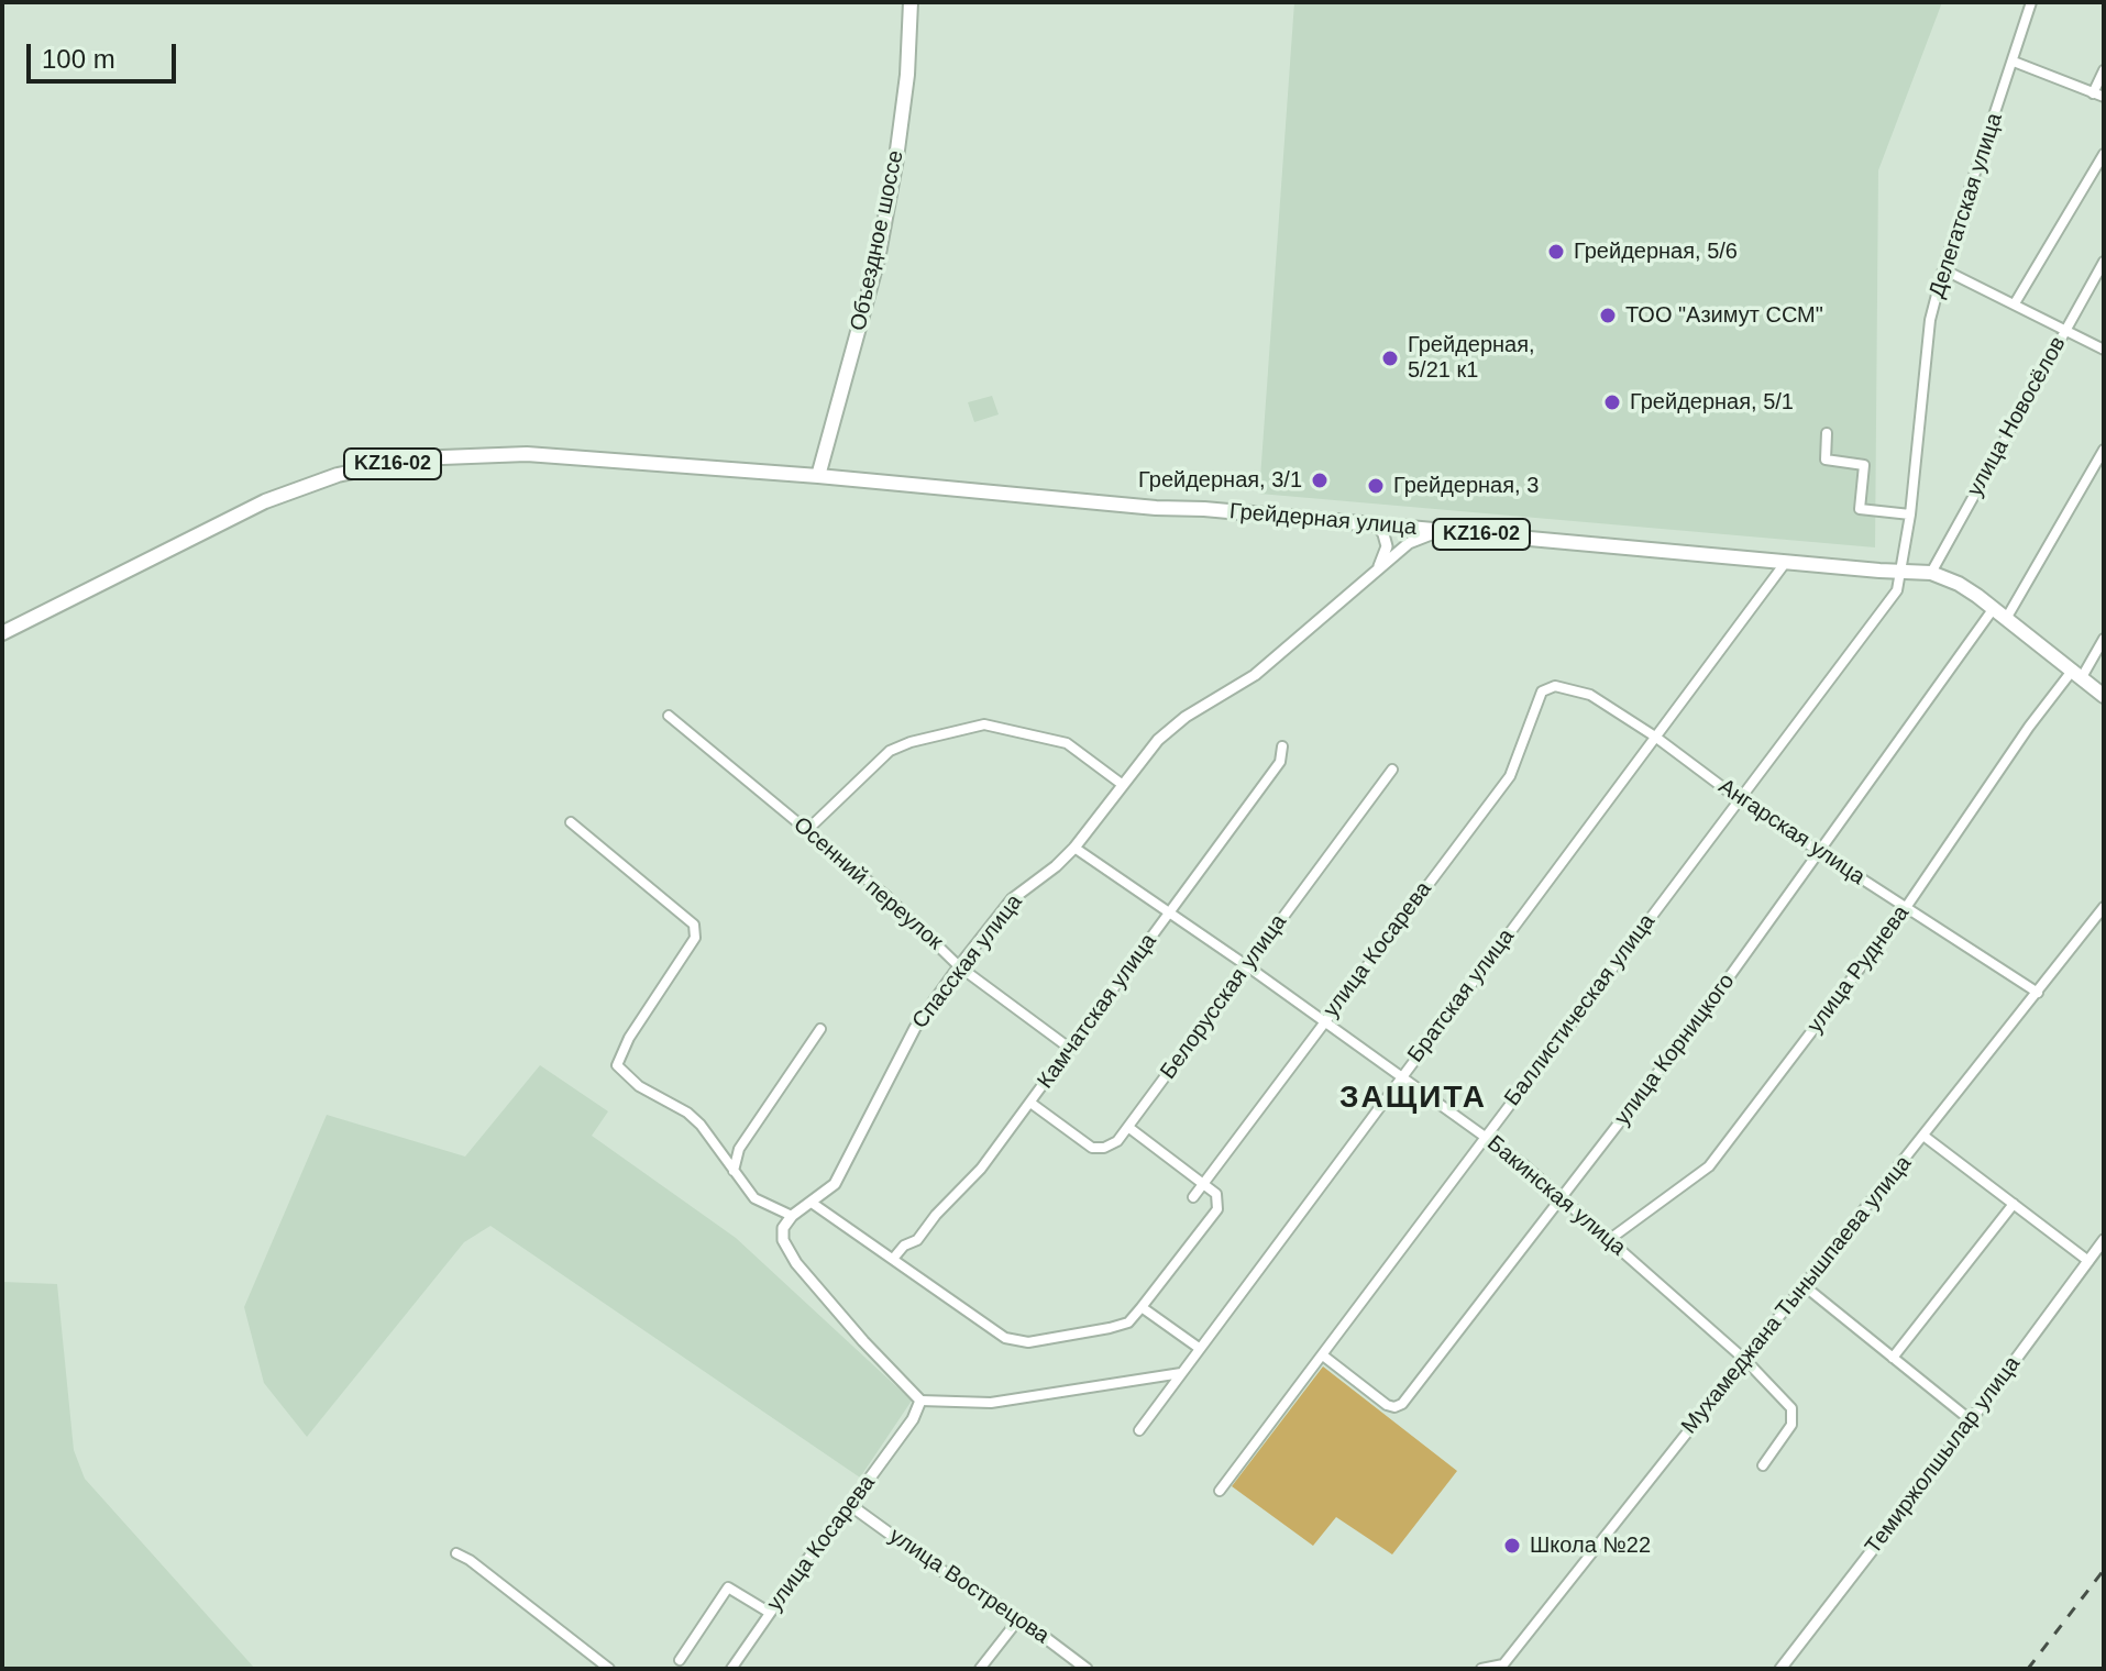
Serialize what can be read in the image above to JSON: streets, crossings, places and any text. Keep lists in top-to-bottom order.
{
  "streets": {
    "main road": ["Объездное шоссе", "KZ16-02", "Грейдерная улица"],
    "street": [
      "Делегатская улица",
      "улица Новосёлов",
      "Ангарская улица",
      "Осенний переулок",
      "улица Косарева",
      "Спасская улица",
      "улица Руднева",
      "Братская улица",
      "Белорусская улица",
      "Баллистическая улица",
      "Камчатская улица",
      "улица Корницкого",
      "Бакинская улица",
      "Мухамеджана Тынышпаева улица",
      "Темиржолшылар улица",
      "улица Вострецова"
    ]
  },
  "crossings": [
    ["Делегатская улица", "Грейдерная улица"],
    ["Делегатская улица", "Баллистическая улица"],
    ["Объездное шоссе", "KZ16-02"],
    ["Объездное шоссе", "Грейдерная улица"],
    ["улица Новосёлов", "Грейдерная улица"],
    ["KZ16-02", "Грейдерная улица"],
    ["Грейдерная улица", "Спасская улица"],
    ["Грейдерная улица", "улица Руднева"],
    ["Грейдерная улица", "Братская улица"],
    ["Грейдерная улица", "Баллистическая улица"],
    ["Грейдерная улица", "улица Корницкого"],
    ["Ангарская улица", "улица Косарева"],
    ["Ангарская улица", "улица Руднева"],
    ["Ангарская улица", "Братская улица"],
    ["Ангарская улица", "Баллистическая улица"],
    ["Ангарская улица", "улица Корницкого"],
    ["Ангарская улица", "Мухамеджана Тынышпаева улица"],
    ["Осенний переулок", "Спасская улица"],
    ["Осенний переулок", "Камчатская улица"],
    ["улица Косарева", "Бакинская улица"],
    ["улица Косарева", "улица Вострецова"],
    ["Спасская улица", "Бакинская улица"],
    ["улица Руднева", "Бакинская улица"],
    ["Братская улица", "Бакинская улица"],
    ["Белорусская улица", "Камчатская улица"],
    ["Белорусская улица", "Бакинская улица"],
    ["Баллистическая улица", "улица Корницкого"],
    ["Баллистическая улица", "Бакинская улица"],
    ["Камчатская улица", "Бакинская улица"],
    ["улица Корницкого", "Бакинская улица"],
    ["Бакинская улица", "Мухамеджана Тынышпаева улица"]
  ],
  "districts": ["ЗАЩИТА"],
  "places": [
    "Грейдерная, 5/6",
    "ТОО \"Азимут ССМ\"",
    "Грейдерная, 5/21 к1",
    "Грейдерная, 5/1",
    "Грейдерная, 3/1",
    "Грейдерная, 3",
    "Школа №22"
  ],
  "scale_bar": "100 m"
}
